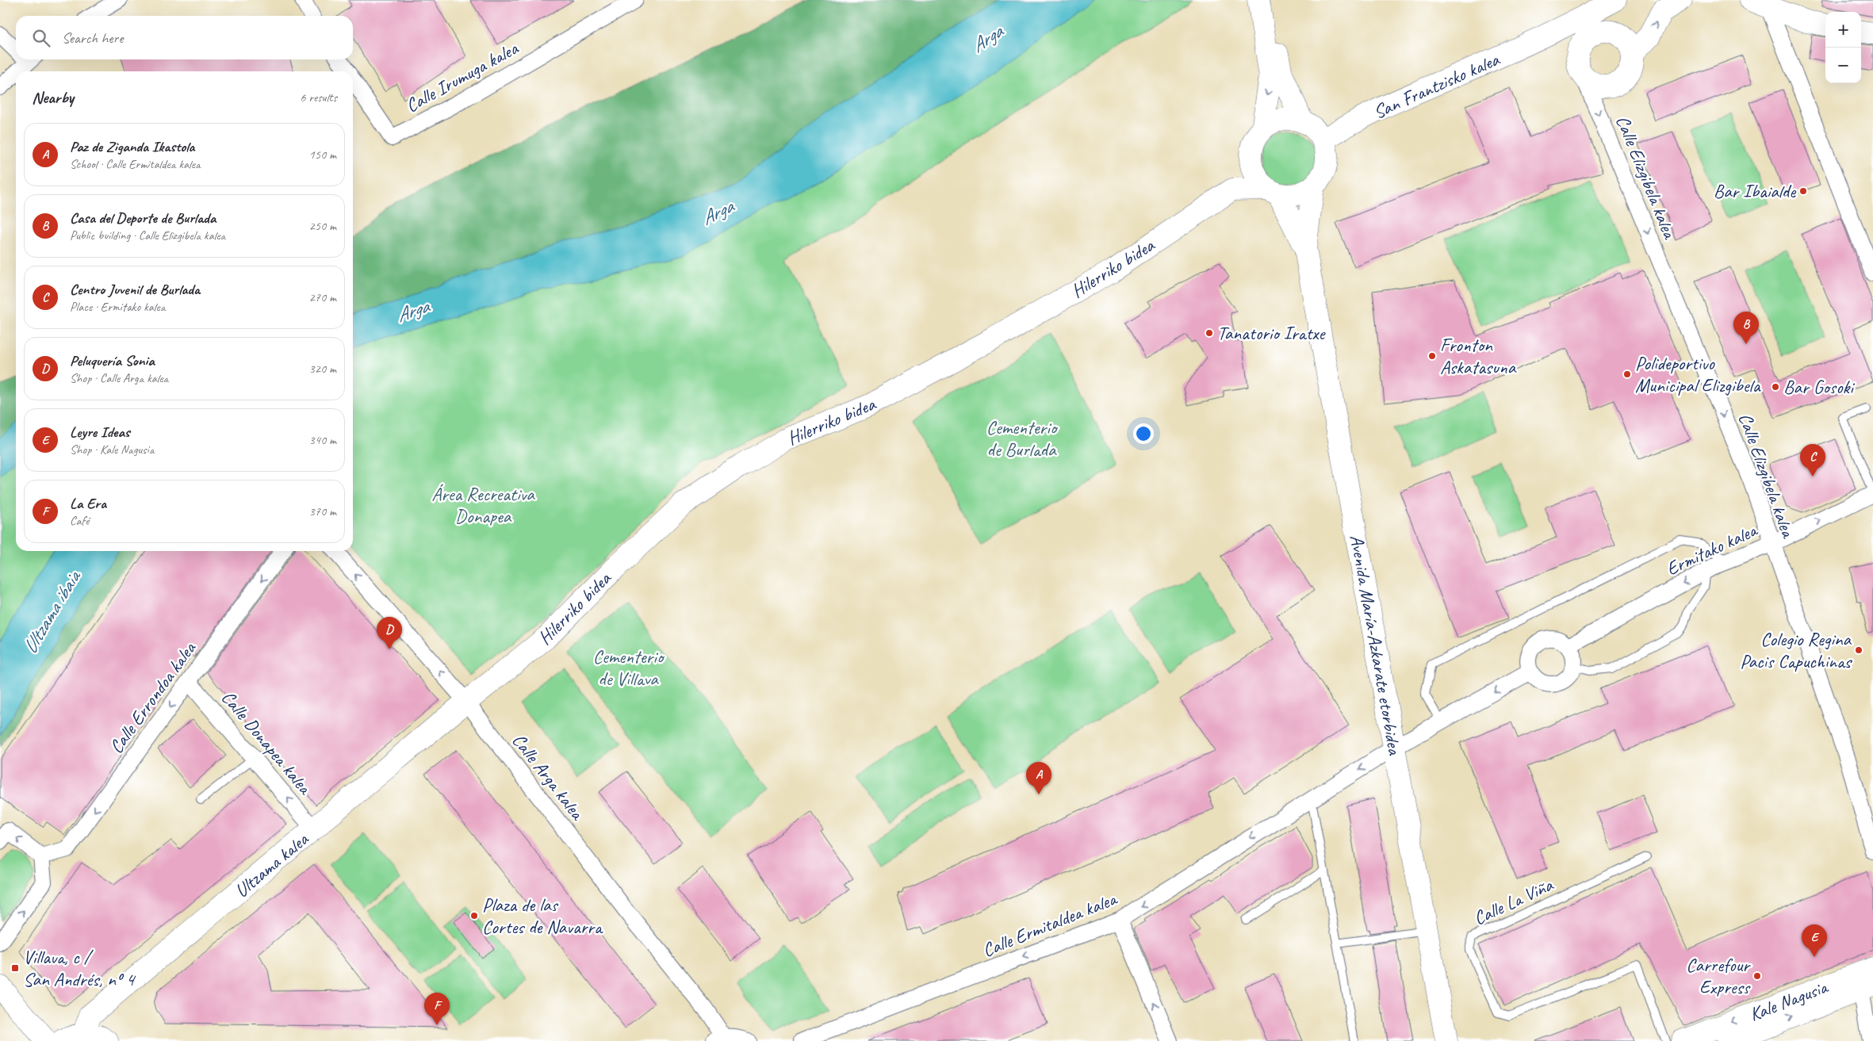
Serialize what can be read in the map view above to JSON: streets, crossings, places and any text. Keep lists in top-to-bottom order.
{
  "streets": {
    "street": [
      "Calle Irumuga kalea",
      "San Frantzisko kalea",
      "Calle Elizgibela kalea",
      "Hilerriko bidea",
      "Ermitako kalea",
      "Avenida María-Azkarate etorbidea",
      "Calle Errondoa kalea",
      "Calle Donapea kalea",
      "Calle Arga kalea",
      "Ultzama kalea",
      "Calle Ermitaldea kalea",
      "Kale Nagusia"
    ],
    "lane": ["Calle La Viña"]
  },
  "crossings": [
    ["San Frantzisko kalea", "Calle Elizgibela kalea"],
    ["San Frantzisko kalea", "Hilerriko bidea"],
    ["Calle Elizgibela kalea", "Ermitako kalea"],
    ["Hilerriko bidea", "Calle Arga kalea"],
    ["Hilerriko bidea", "Ultzama kalea"],
    ["Avenida María-Azkarate etorbidea", "Calle Ermitaldea kalea"],
    ["Calle Errondoa kalea", "Calle Donapea kalea"],
    ["Calle Donapea kalea", "Ultzama kalea"],
    ["Calle Arga kalea", "Ultzama kalea"]
  ],
  "one_way": [
    "Calle Elizgibela kalea",
    "Calle Errondoa kalea",
    "Calle Donapea kalea",
    "Calle Ermitaldea kalea"
  ],
  "water": ["Arga", "Ultzama ibaia"],
  "parks": ["Cementerio de Burlada", "Área Recreativa Donapea", "Cementerio de Villava"],
  "places": {
    "other": [
      "Bar Ibaialde",
      "Tanatorio Iratxe",
      "Fronton Askatasuna",
      "Polideportivo Municipal Elizgibela",
      "Bar Gosoki",
      "Colegio Regina Pacis Capuchinas",
      "Plaza de las Cortes de Navarra",
      "Carrefour Express"
    ],
    "transit": ["Villava, c / San Andrés, nº 4"]
  },
  "page": {
    "map_buttons": ["+", "−"],
    "search": "Search here",
    "heading": ["Nearby", "6 results"],
    "list": [
      {
        "mark": "A",
        "name": "Paz de Ziganda Ikastola",
        "note": "School · Calle Ermitaldea kalea",
        "value": "150 m"
      },
      {
        "mark": "B",
        "name": "Casa del Deporte de Burlada",
        "note": "Public building · Calle Elizgibela kalea",
        "value": "250 m"
      },
      {
        "mark": "C",
        "name": "Centro Juvenil de Burlada",
        "note": "Place · Ermitako kalea",
        "value": "270 m"
      },
      {
        "mark": "D",
        "name": "Peluquería Sonia",
        "note": "Shop · Calle Arga kalea",
        "value": "320 m"
      },
      {
        "mark": "E",
        "name": "Leyre Ideas",
        "note": "Shop · Kale Nagusia",
        "value": "340 m"
      },
      {
        "mark": "F",
        "name": "La Era",
        "note": "Café",
        "value": "370 m"
      }
    ],
    "pins": [
      "B",
      "C",
      "D",
      "A",
      "E",
      "F"
    ]
  }
}
